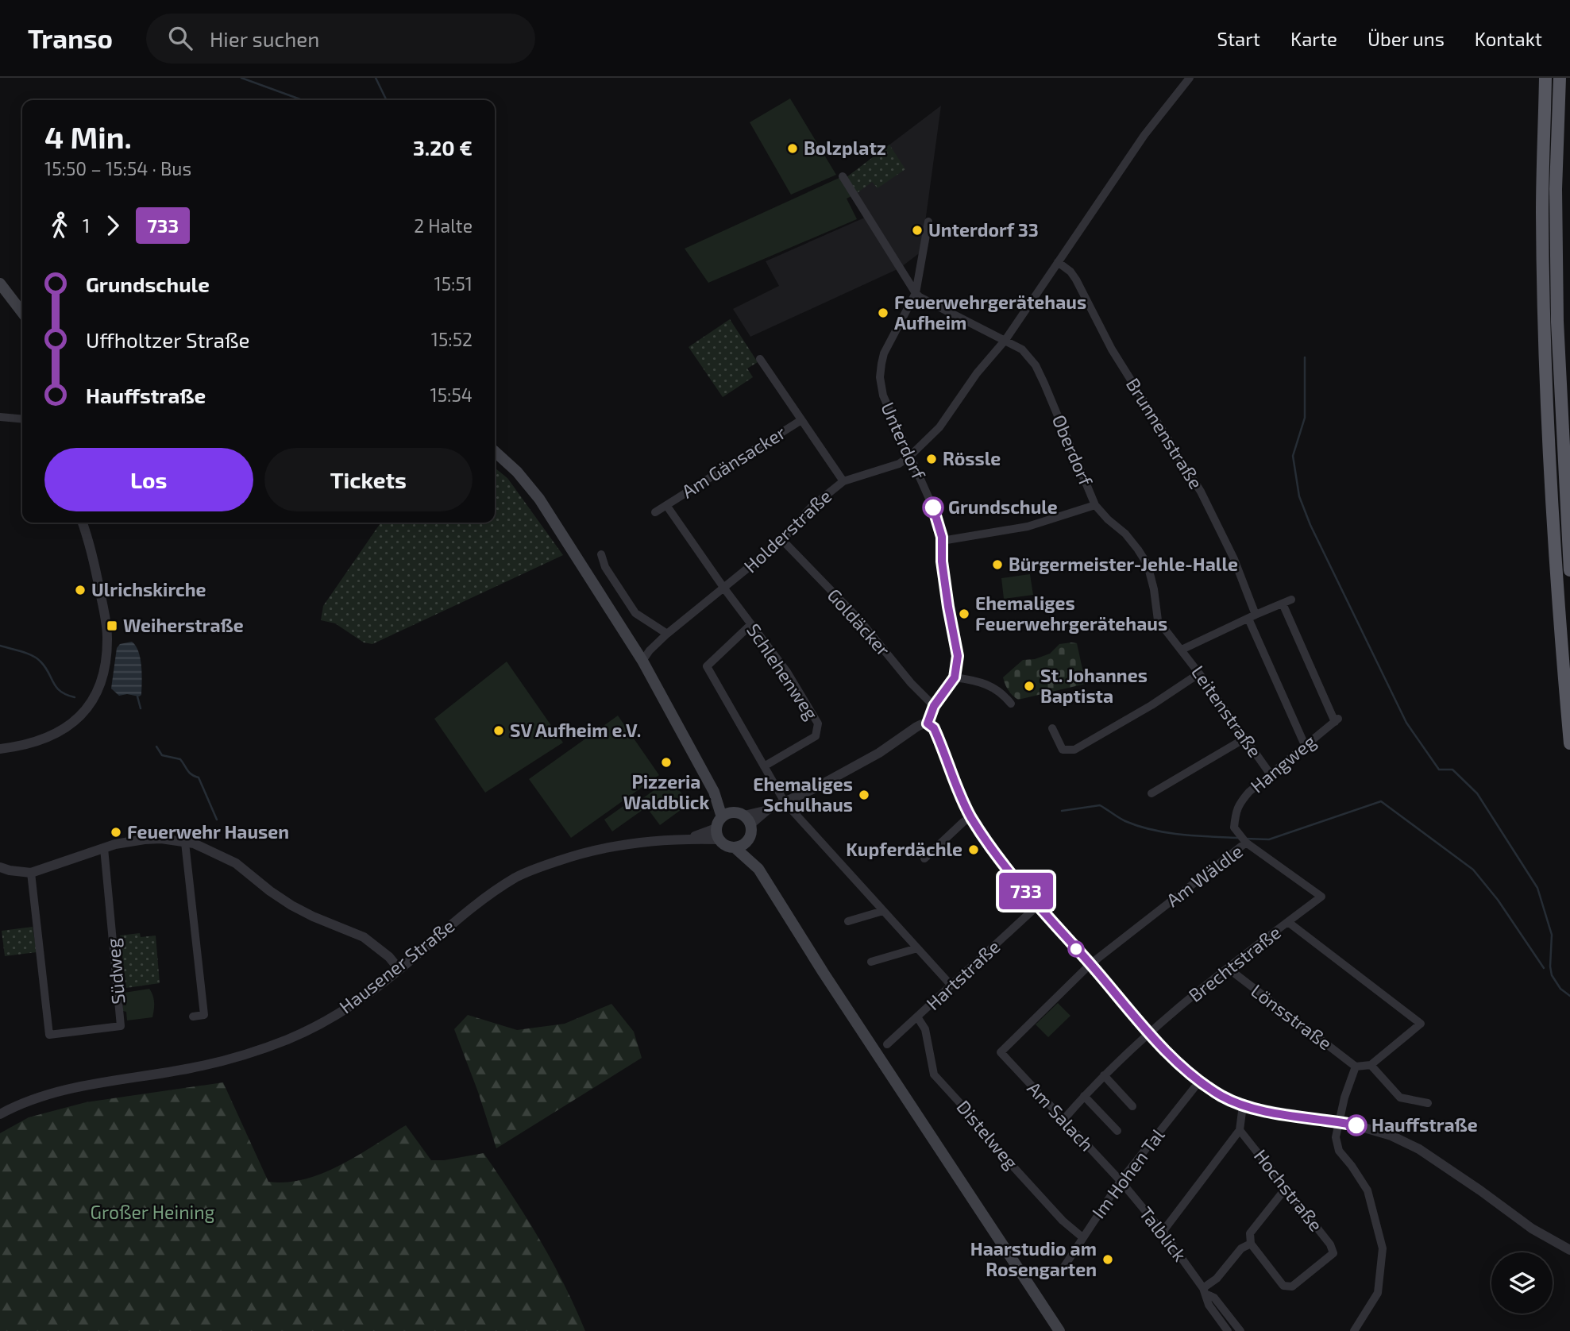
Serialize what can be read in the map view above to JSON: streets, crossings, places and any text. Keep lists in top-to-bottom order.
{
  "streets": {
    "street": [
      "Brunnenstraße",
      "Unterdorf",
      "Oberdorf",
      "Am Gänsacker",
      "Holderstraße",
      "Goldäcker",
      "Schlehenweg",
      "Leitenstraße",
      "Hangweg",
      "Am Wäldle",
      "Brechtstraße",
      "Hausener Straße",
      "Südweg",
      "Hartstraße",
      "Lönsstraße",
      "Am Salach",
      "Distelweg",
      "Im Hohen Tal",
      "Hochstraße",
      "Talblick"
    ]
  },
  "crossings": [
    ["Brunnenstraße", "Holderstraße"],
    ["Brunnenstraße", "Hangweg"],
    ["Unterdorf", "Oberdorf"],
    ["Unterdorf", "Holderstraße"],
    ["Oberdorf", "Holderstraße"],
    ["Oberdorf", "Leitenstraße"],
    ["Am Gänsacker", "Holderstraße"],
    ["Am Gänsacker", "Schlehenweg"],
    ["Holderstraße", "Goldäcker"],
    ["Holderstraße", "Schlehenweg"],
    ["Leitenstraße", "Hangweg"],
    ["Hangweg", "Am Wäldle"],
    ["Am Wäldle", "Brechtstraße"],
    ["Am Wäldle", "Am Salach"],
    ["Brechtstraße", "Lönsstraße"],
    ["Brechtstraße", "Am Salach"],
    ["Hartstraße", "Distelweg"],
    ["Am Salach", "Im Hohen Tal"],
    ["Am Salach", "Talblick"],
    ["Distelweg", "Im Hohen Tal"],
    ["Im Hohen Tal", "Talblick"]
  ],
  "parks": ["Großer Heining"],
  "places": {
    "other": [
      "Bolzplatz",
      "Unterdorf 33",
      "Feuerwehrgerätehaus Aufheim",
      "Rössle",
      "Grundschule",
      "Bürgermeister-Jehle-Halle",
      "Ulrichskirche",
      "Ehemaliges Feuerwehrgerätehaus",
      "St. Johannes Baptista",
      "SV Aufheim e.V.",
      "Pizzeria Waldblick",
      "Ehemaliges Schulhaus",
      "Feuerwehr Hausen",
      "Kupferdächle",
      "Hauffstraße",
      "Haarstudio am Rosengarten"
    ],
    "transit": ["Weiherstraße"]
  },
  "lines": ["bus line 733"],
  "page": {
    "header": "Transo",
    "search": "Hier suchen",
    "nav": [
      "Start",
      "Karte",
      "Über uns",
      "Kontakt"
    ],
    "on_map": "733",
    "heading": ["4 Min.", "15:50 – 15:54 · Bus", "3.20 €"],
    "legs": ["1", "733", "2 Halte"],
    "list": [
      {
        "name": "Grundschule",
        "value": "15:51"
      },
      {
        "name": "Uffholtzer Straße",
        "value": "15:52"
      },
      {
        "name": "Hauffstraße",
        "value": "15:54"
      }
    ],
    "buttons": ["Los", "Tickets"]
  }
}
